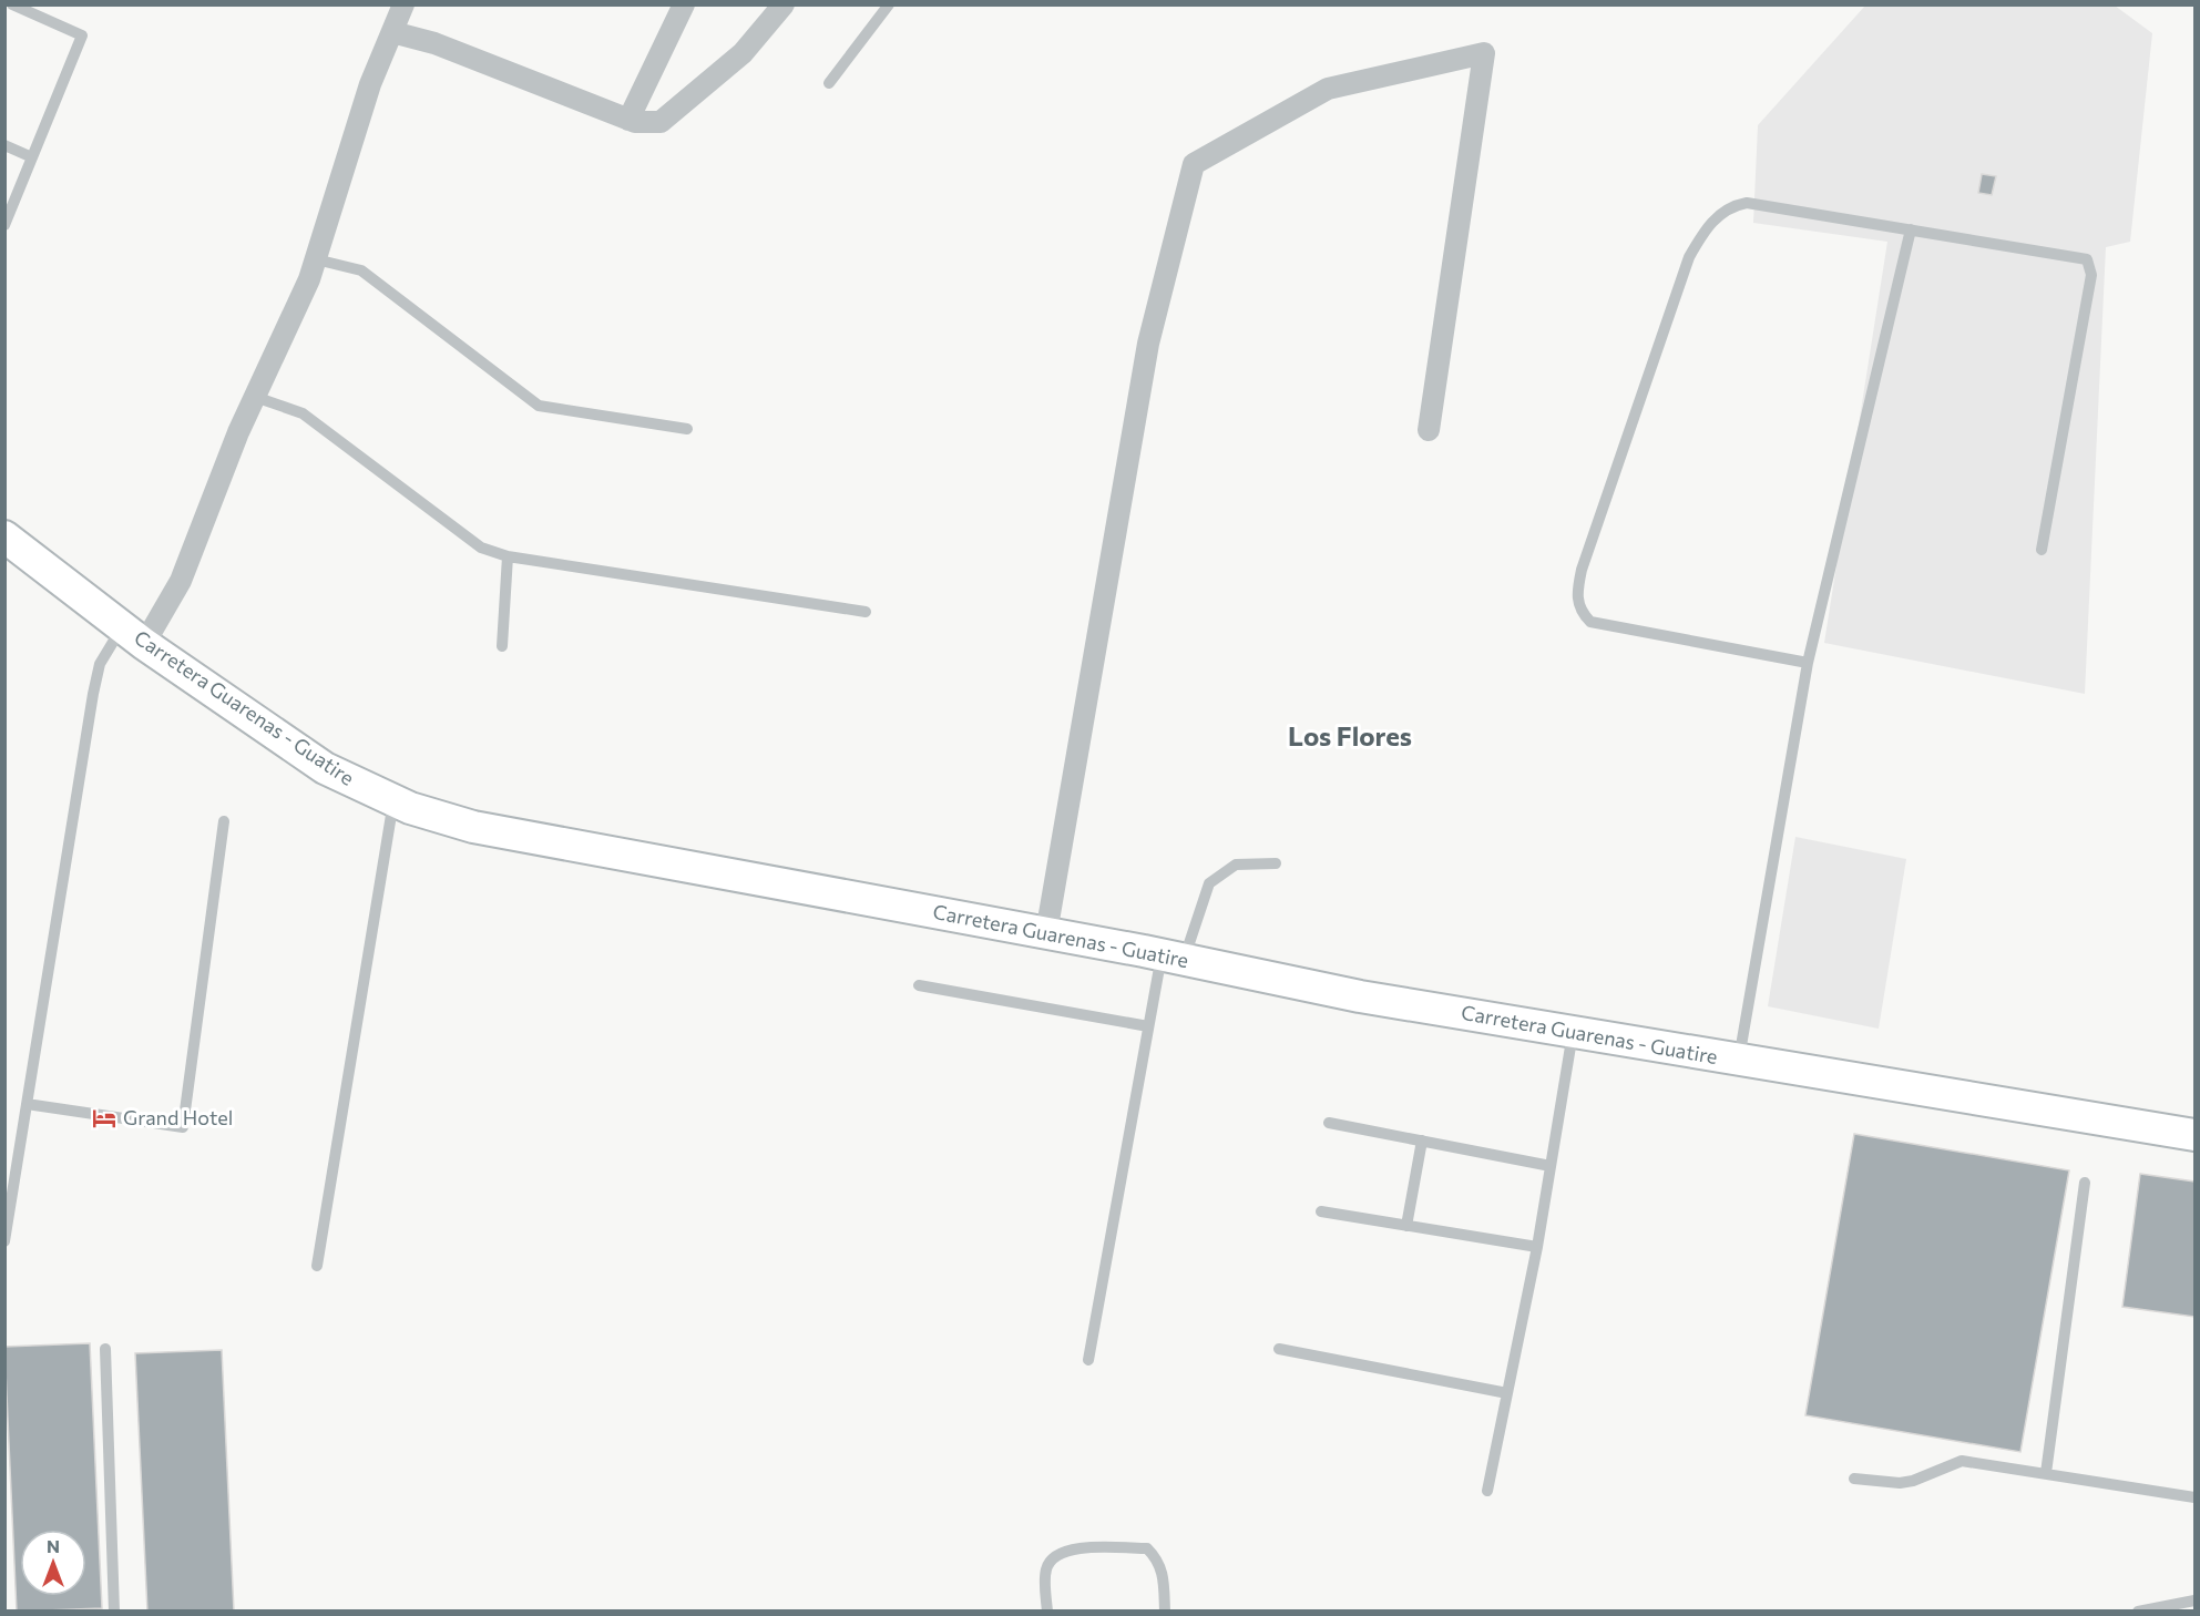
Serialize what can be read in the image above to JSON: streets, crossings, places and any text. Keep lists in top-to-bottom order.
{
  "streets": {
    "main road": ["Carretera Guarenas - Guatire"]
  },
  "districts": ["Los Flores"],
  "places": {
    "hotel": ["Grand Hotel"]
  },
  "north": "top"
}
